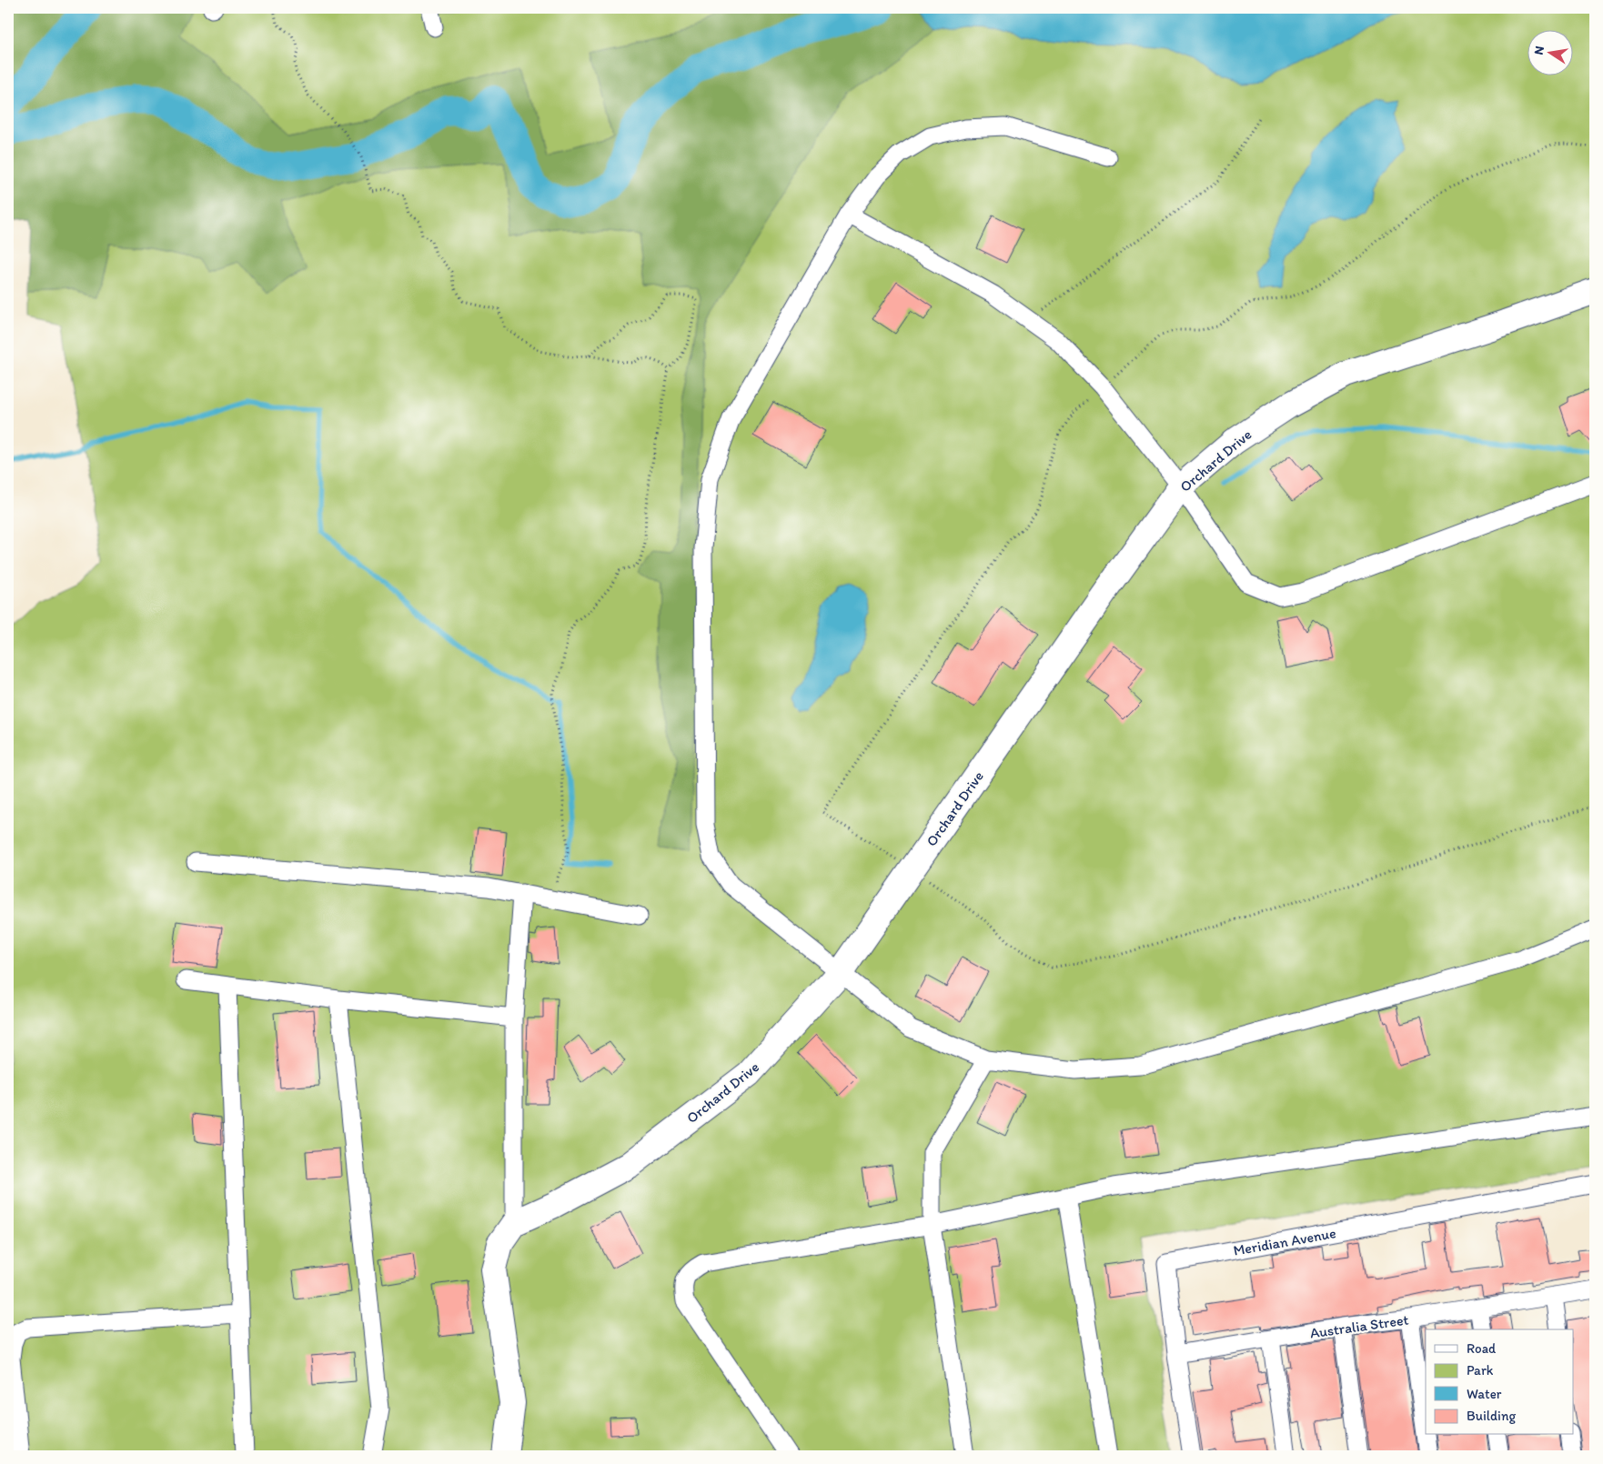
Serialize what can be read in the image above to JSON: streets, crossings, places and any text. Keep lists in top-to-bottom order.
{
  "streets": {
    "street": ["Orchard Drive", "Meridian Avenue", "Australia Street"]
  },
  "crossings": [
    ["Meridian Avenue", "Australia Street"]
  ],
  "legend": [
    "Road",
    "Park",
    "Water",
    "Building"
  ],
  "north": "left"
}
